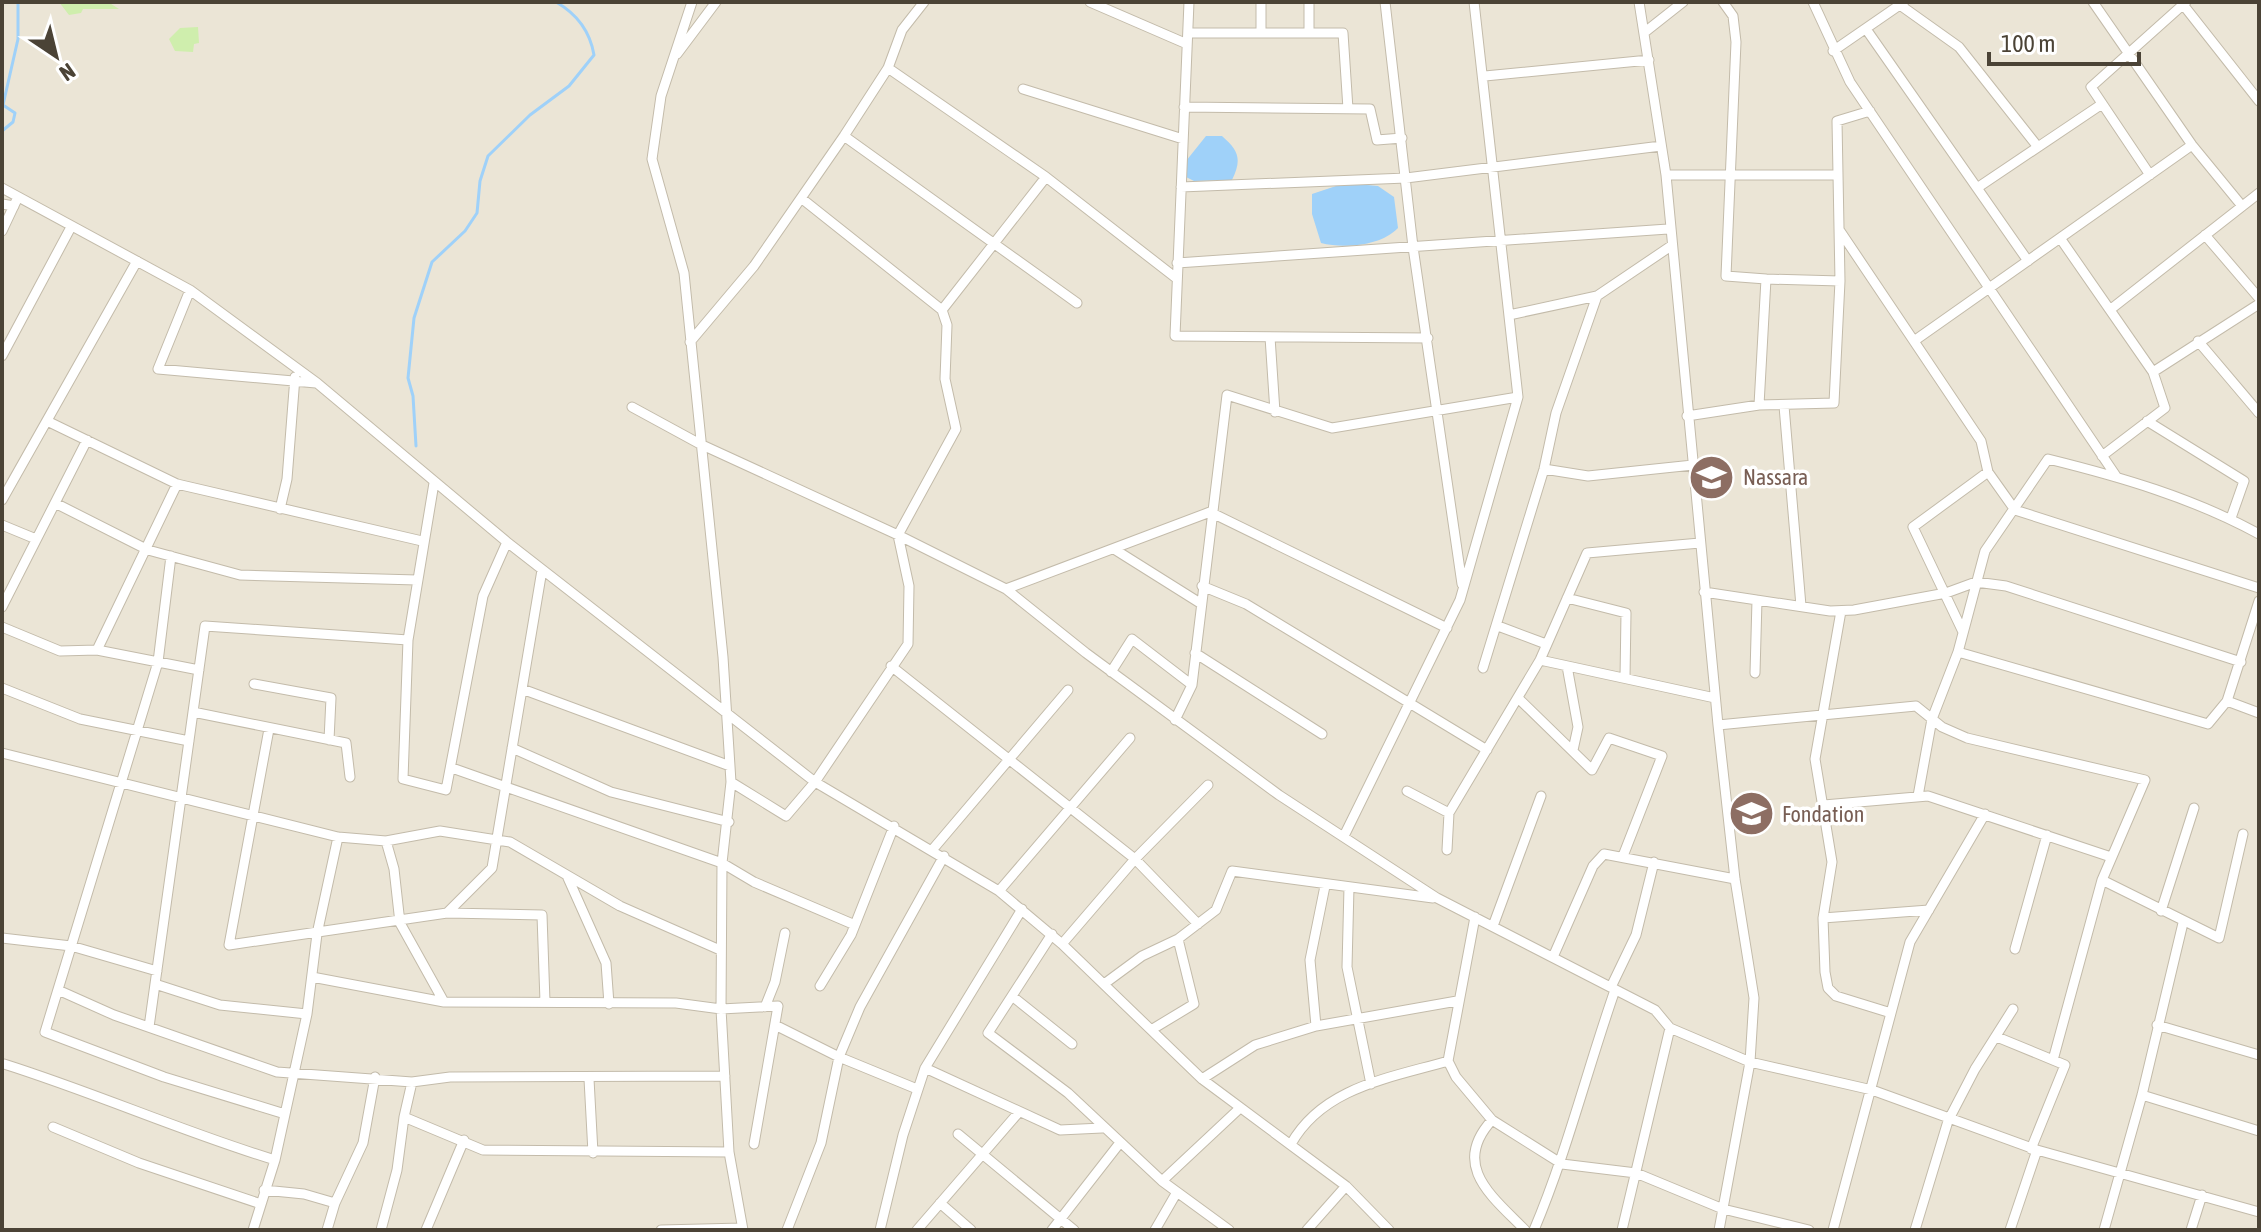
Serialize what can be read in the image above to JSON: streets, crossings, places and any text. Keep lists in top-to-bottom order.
{
  "places": {
    "school or university": ["Nassara", "Fondation"]
  },
  "scale_bar": "100 m",
  "north": "bottom right"
}
